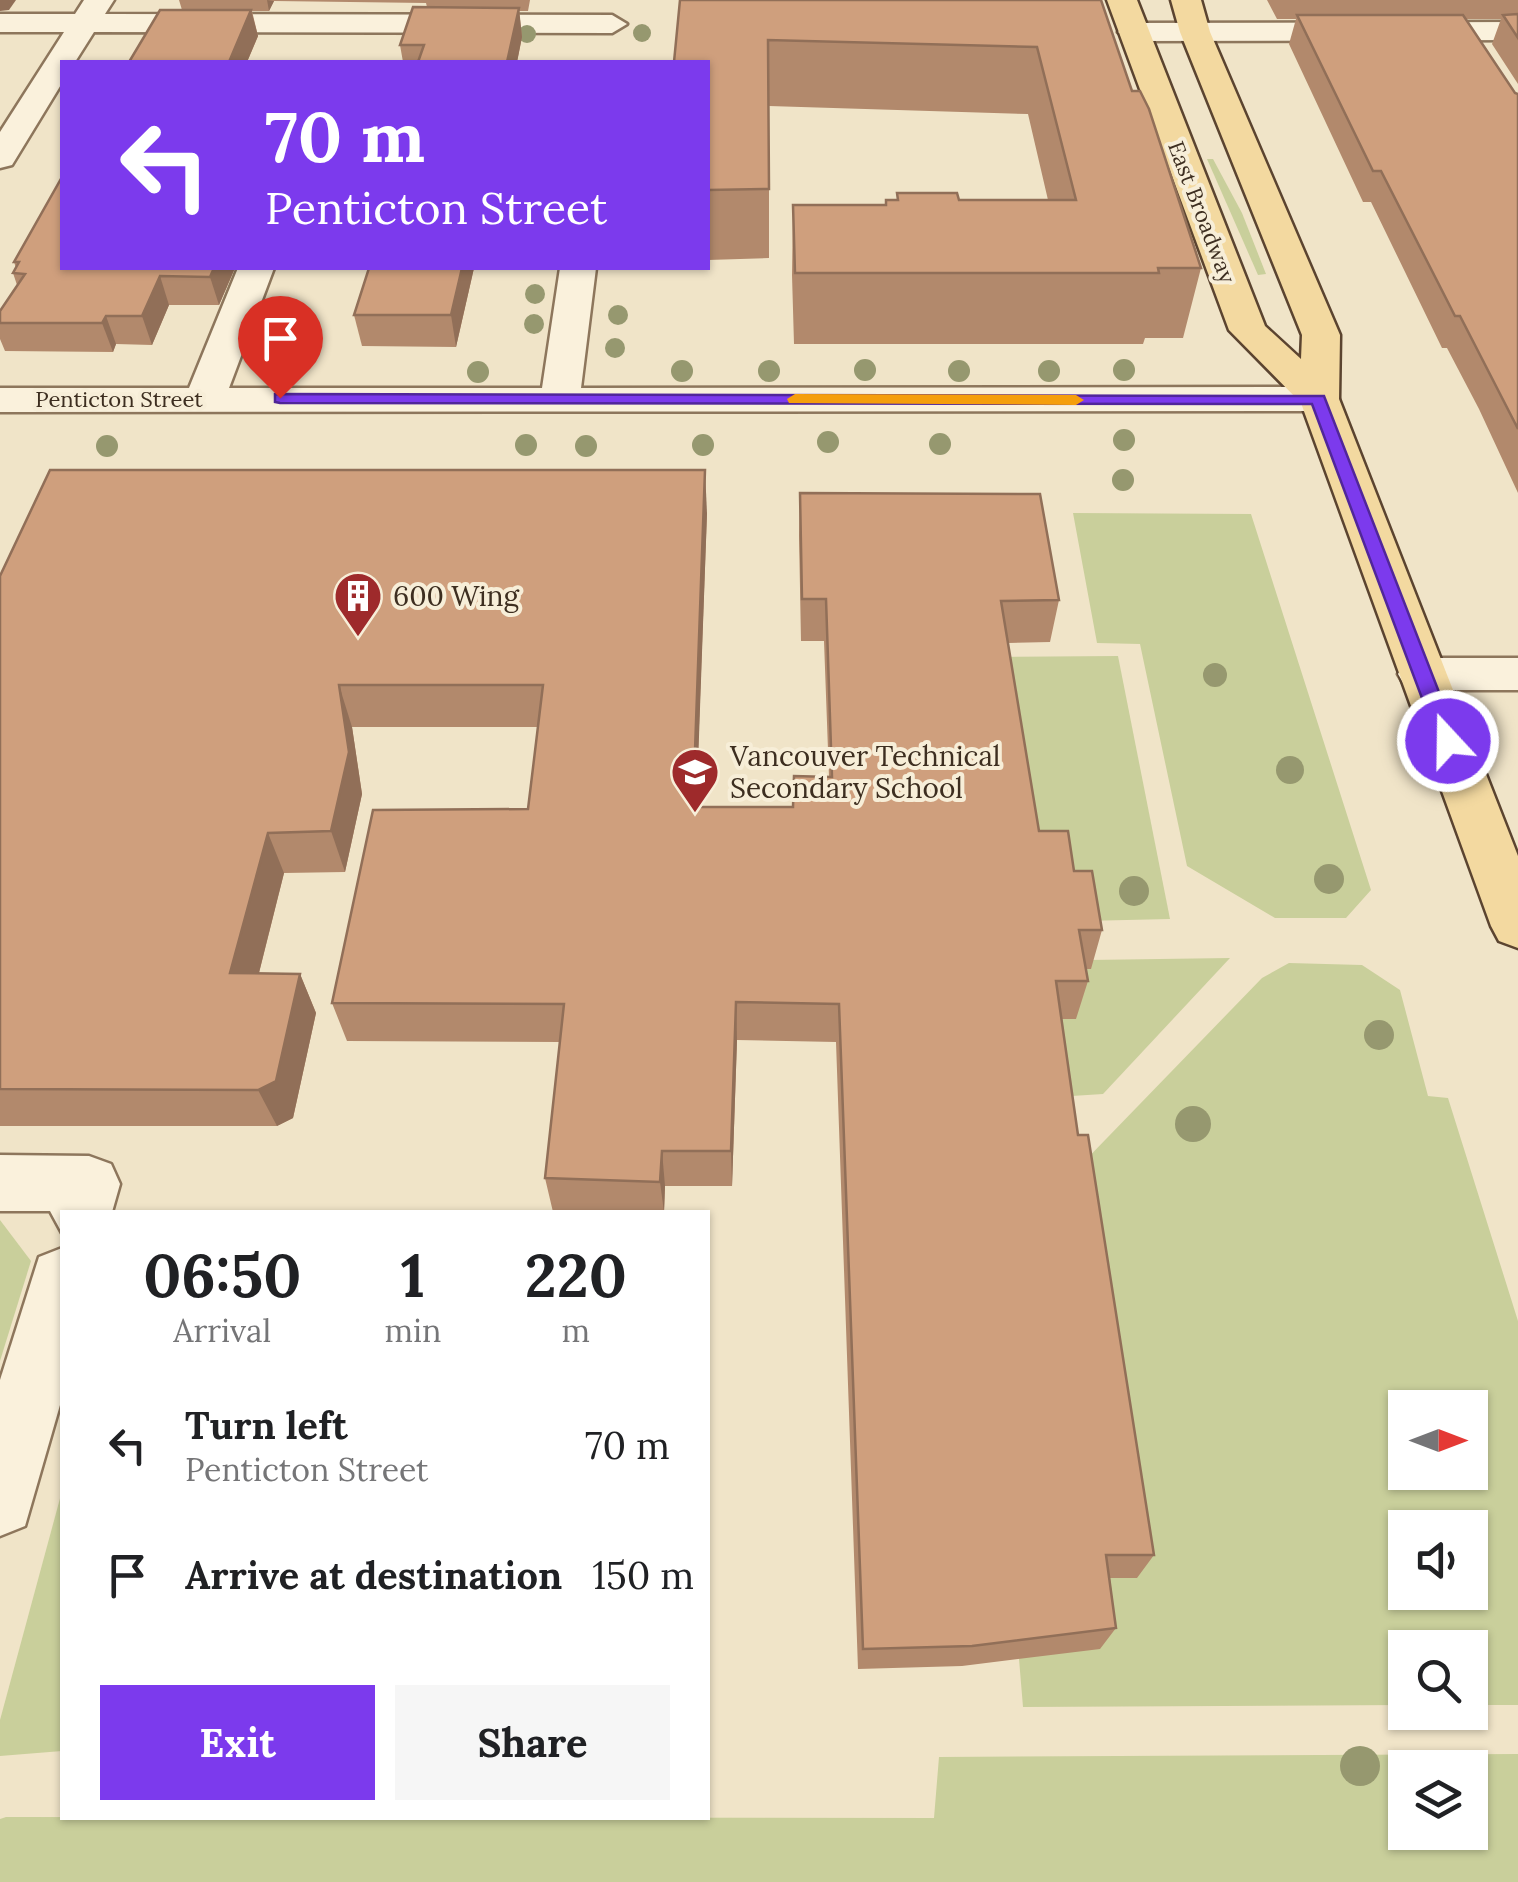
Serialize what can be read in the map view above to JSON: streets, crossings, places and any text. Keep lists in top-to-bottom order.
{
  "streets": {
    "main road": ["East Broadway"],
    "street": ["Penticton Street"]
  },
  "crossings": [
    ["East Broadway", "Penticton Street"]
  ],
  "places": {
    "building": ["600 Wing"],
    "school or university": ["Vancouver Technical Secondary School"]
  },
  "north": "right",
  "page": {
    "turn": ["70 m", "Penticton Street"],
    "eta": [
      "06:50",
      "Arrival",
      "1",
      "min",
      "220",
      "m"
    ],
    "list": [
      {
        "name": "Turn left",
        "note": "Penticton Street",
        "value": "70 m"
      },
      {
        "name": "Arrive at destination",
        "value": "150 m"
      }
    ],
    "buttons": ["Exit", "Share"]
  }
}
